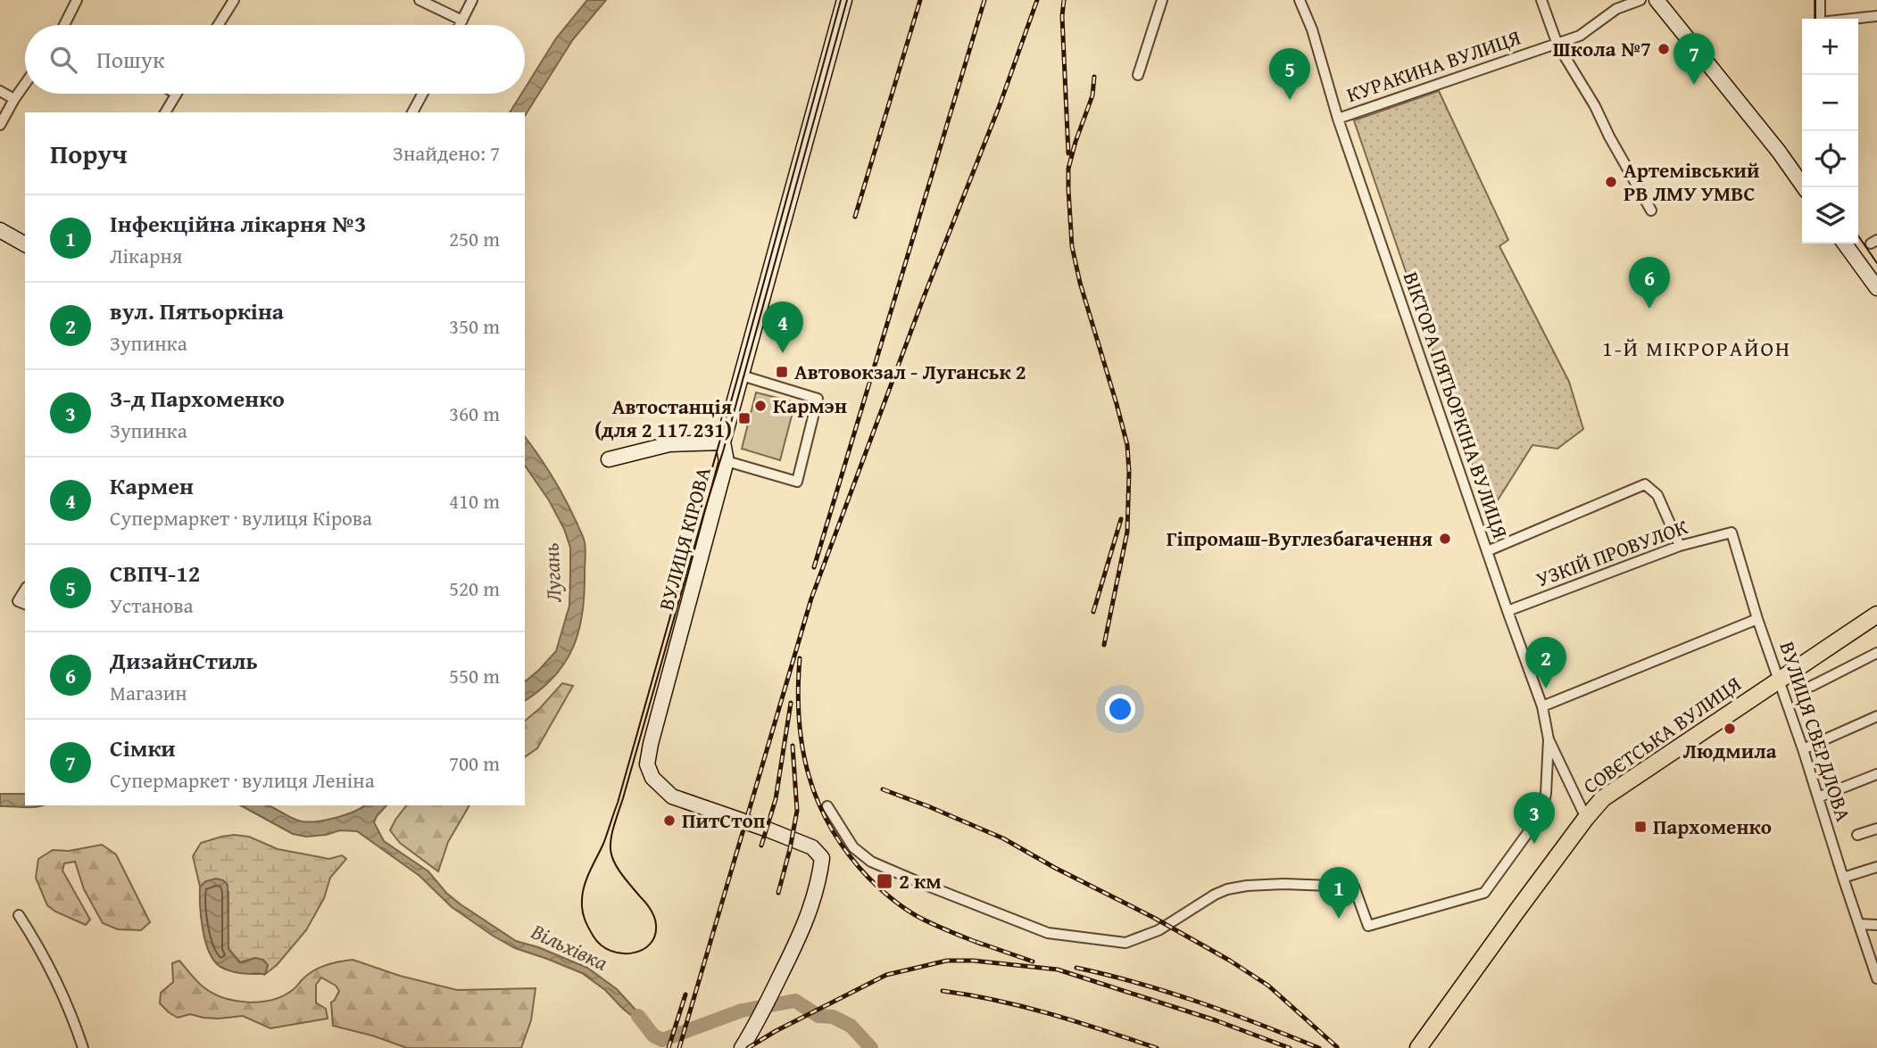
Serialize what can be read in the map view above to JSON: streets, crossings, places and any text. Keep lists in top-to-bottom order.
{
  "streets": {
    "main road": ["СОВЄТСЬКА ВУЛИЦЯ"],
    "street": [
      "КУРАКИНА ВУЛИЦЯ",
      "ВІКТОРА ПЯТЬОРКІНА ВУЛИЦЯ",
      "ВУЛИЦЯ КІРОВА",
      "УЗКІЙ ПРОВУЛОК",
      "ВУЛИЦЯ СВЕРДЛОВА"
    ]
  },
  "crossings": [
    ["КУРАКИНА ВУЛИЦЯ", "ВІКТОРА ПЯТЬОРКІНА ВУЛИЦЯ"],
    ["ВІКТОРА ПЯТЬОРКІНА ВУЛИЦЯ", "УЗКІЙ ПРОВУЛОК"],
    ["ВІКТОРА ПЯТЬОРКІНА ВУЛИЦЯ", "СОВЄТСЬКА ВУЛИЦЯ"],
    ["УЗКІЙ ПРОВУЛОК", "ВУЛИЦЯ СВЕРДЛОВА"],
    ["ВУЛИЦЯ СВЕРДЛОВА", "СОВЄТСЬКА ВУЛИЦЯ"]
  ],
  "districts": ["1-Й МІКРОРАЙОН"],
  "water": ["Лугань", "Вільхівка"],
  "places": {
    "other": [
      "Школа №7",
      "Артемівський РВ ЛМУ УМВС",
      "Кармэн",
      "Гіпромаш-Вуглезбагачення",
      "Людмила",
      "ПитСтоп"
    ],
    "transit": [
      "Автовокзал - Луганськ 2",
      "Автостанція (для 2 117 231)",
      "Пархоменко",
      "2 км"
    ]
  },
  "page": {
    "map_buttons": ["+", "−"],
    "search": "Пошук",
    "pins": [
      "7",
      "5",
      "6",
      "4",
      "2",
      "3",
      "1"
    ],
    "heading": ["Поруч", "Знайдено: 7"],
    "list": [
      {
        "mark": "1",
        "name": "Інфекційна лікарня №3",
        "note": "Лікарня",
        "value": "250 m"
      },
      {
        "mark": "2",
        "name": "вул. Пятьоркіна",
        "note": "Зупинка",
        "value": "350 m"
      },
      {
        "mark": "3",
        "name": "З-д Пархоменко",
        "note": "Зупинка",
        "value": "360 m"
      },
      {
        "mark": "4",
        "name": "Кармен",
        "note": "Супермаркет · вулиця Кірова",
        "value": "410 m"
      },
      {
        "mark": "5",
        "name": "СВПЧ-12",
        "note": "Установа",
        "value": "520 m"
      },
      {
        "mark": "6",
        "name": "ДизайнСтиль",
        "note": "Магазин",
        "value": "550 m"
      },
      {
        "mark": "7",
        "name": "Сімки",
        "note": "Супермаркет · вулиця Леніна",
        "value": "700 m"
      }
    ]
  }
}
